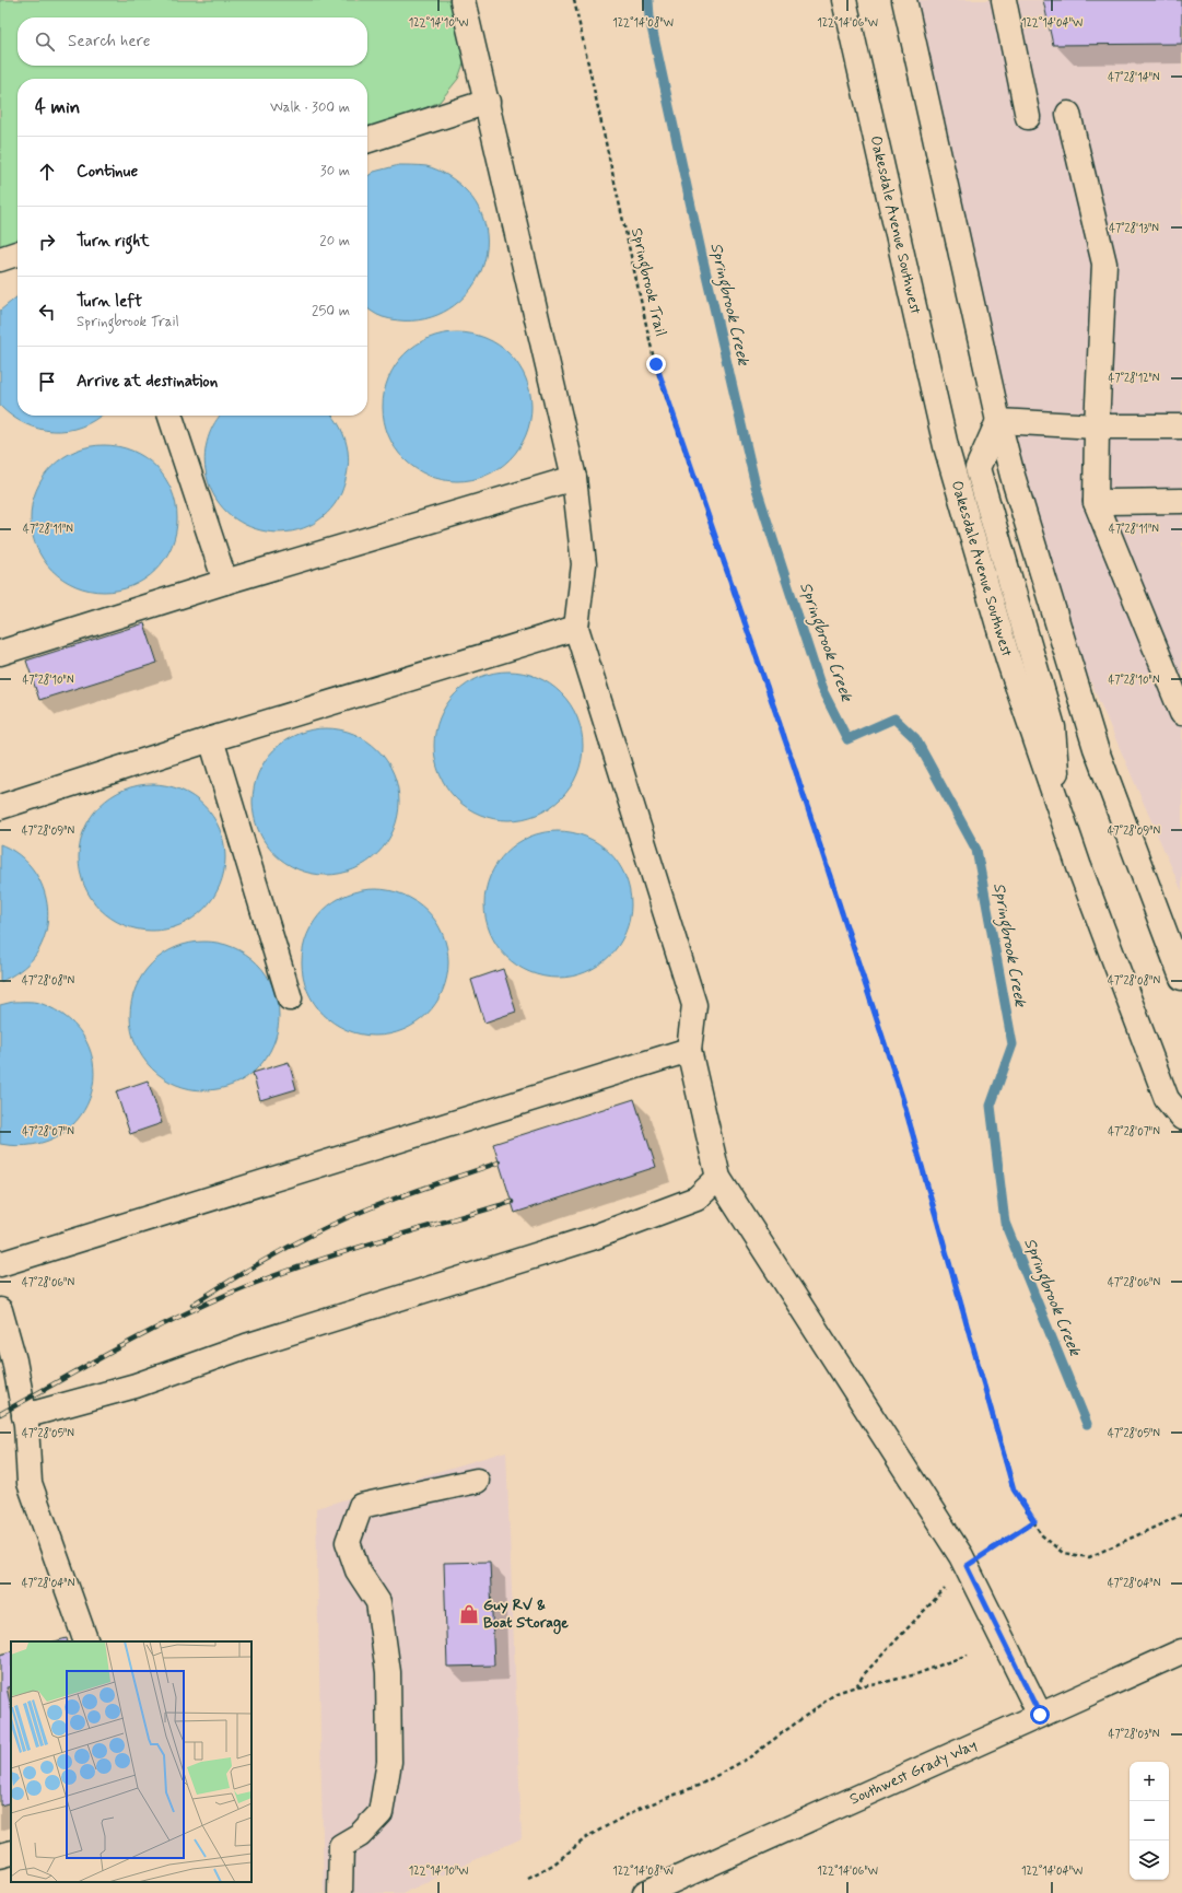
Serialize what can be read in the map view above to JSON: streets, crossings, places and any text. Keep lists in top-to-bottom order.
{
  "streets": {
    "street": ["Oakesdale Avenue Southwest", "Southwest Grady Way"],
    "path": ["Springbrook Trail"]
  },
  "water": ["Springbrook Creek"],
  "places": {
    "shop": ["Guy RV & Boat Storage"]
  },
  "page": {
    "search": "Search here",
    "heading": ["4 min", "Walk · 300 m"],
    "list": [
      ["Continue", "30 m"],
      ["Turn right", "20 m"],
      ["Turn left", "Springbrook Trail", "250 m"],
      "Arrive at destination"
    ],
    "map_buttons": ["+", "−"]
  },
  "coordinates": [
    "122°14'10\"W",
    "122°14'08\"W",
    "122°14'06\"W",
    "122°14'04\"W",
    "47°28'14\"N",
    "47°28'13\"N",
    "47°28'12\"N",
    "47°28'11\"N",
    "47°28'10\"N",
    "47°28'09\"N",
    "47°28'08\"N",
    "47°28'07\"N",
    "47°28'06\"N",
    "47°28'05\"N",
    "47°28'04\"N",
    "47°28'03\"N"
  ]
}
